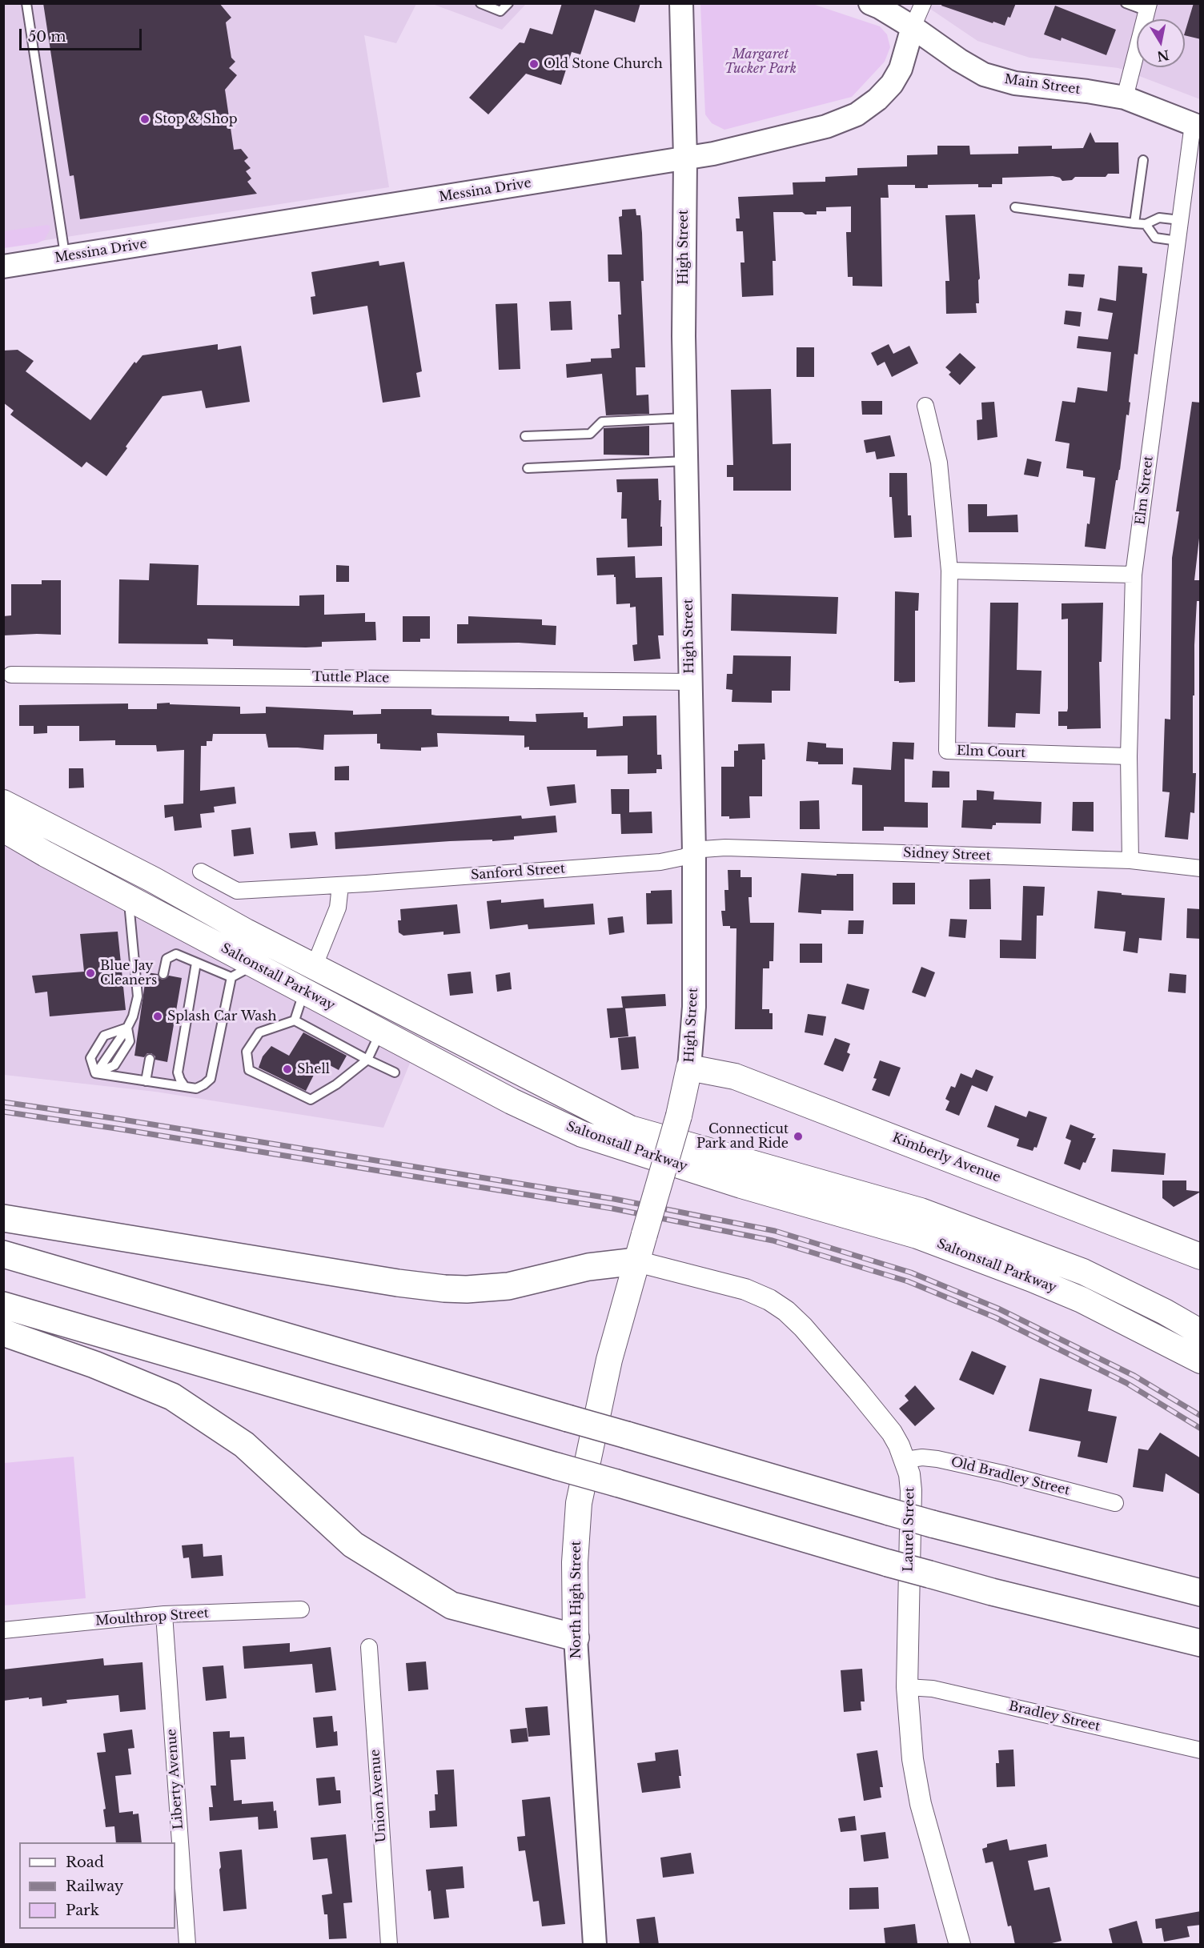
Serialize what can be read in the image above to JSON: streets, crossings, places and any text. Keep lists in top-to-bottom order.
{
  "streets": {
    "main road": [
      "Main Street",
      "Messina Drive",
      "High Street",
      "Saltonstall Parkway",
      "Kimberly Avenue",
      "North High Street"
    ],
    "street": [
      "Elm Street",
      "Tuttle Place",
      "Elm Court",
      "Sidney Street",
      "Sanford Street",
      "Old Bradley Street",
      "Laurel Street",
      "Moulthrop Street",
      "Bradley Street",
      "Liberty Avenue",
      "Union Avenue"
    ]
  },
  "crossings": [
    ["Main Street", "Messina Drive"],
    ["Main Street", "Elm Street"],
    ["Messina Drive", "High Street"],
    ["High Street", "Tuttle Place"],
    ["High Street", "Sidney Street"],
    ["High Street", "Sanford Street"],
    ["High Street", "Kimberly Avenue"],
    ["High Street", "Laurel Street"],
    ["High Street", "North High Street"],
    ["Elm Street", "Elm Court"],
    ["Elm Street", "Sidney Street"],
    ["Sidney Street", "Sanford Street"],
    ["Old Bradley Street", "Laurel Street"],
    ["Laurel Street", "North High Street"],
    ["Laurel Street", "Bradley Street"],
    ["Moulthrop Street", "Liberty Avenue"]
  ],
  "parks": ["Margaret Tucker Park"],
  "places": [
    "Old Stone Church",
    "Stop & Shop",
    "Blue Jay Cleaners",
    "Splash Car Wash",
    "Shell",
    "Connecticut Park and Ride"
  ],
  "legend": ["Road", "Railway", "Park"],
  "scale_bar": "50 m",
  "north": "bottom"
}
